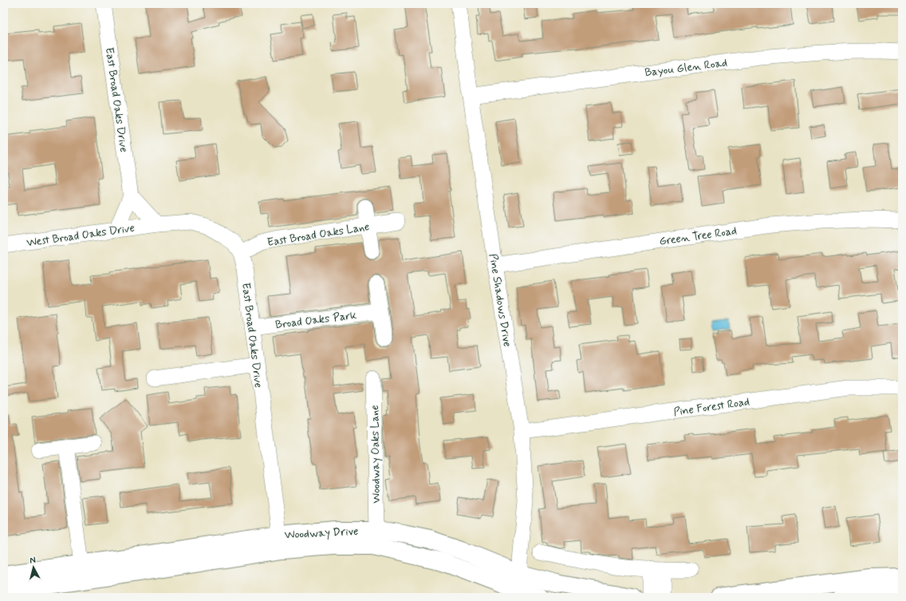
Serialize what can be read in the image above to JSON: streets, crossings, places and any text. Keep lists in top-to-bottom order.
{
  "streets": {
    "main road": ["Woodway Drive"],
    "street": [
      "Bayou Glen Road",
      "East Broad Oaks Drive",
      "East Broad Oaks Lane",
      "West Broad Oaks Drive",
      "Green Tree Road",
      "Pine Shadows Drive",
      "Broad Oaks Park",
      "Pine Forest Road",
      "Woodway Oaks Lane"
    ]
  },
  "crossings": [
    ["Bayou Glen Road", "Pine Shadows Drive"],
    ["East Broad Oaks Drive", "East Broad Oaks Lane"],
    ["East Broad Oaks Drive", "West Broad Oaks Drive"],
    ["East Broad Oaks Drive", "Broad Oaks Park"],
    ["East Broad Oaks Drive", "Woodway Drive"],
    ["Green Tree Road", "Pine Shadows Drive"],
    ["Pine Shadows Drive", "Pine Forest Road"],
    ["Pine Shadows Drive", "Woodway Drive"],
    ["Woodway Oaks Lane", "Woodway Drive"]
  ],
  "north": "top"
}
